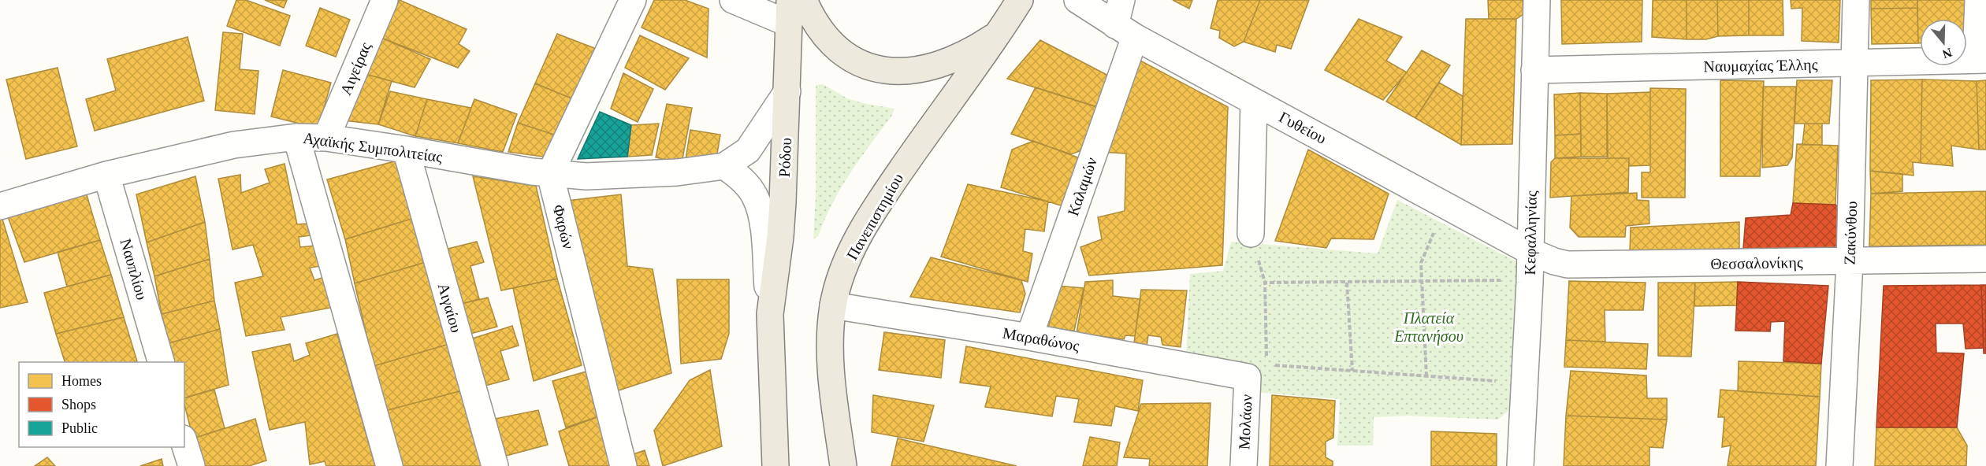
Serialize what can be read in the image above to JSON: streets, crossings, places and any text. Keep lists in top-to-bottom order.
{
  "streets": {
    "main road": ["Ρόδου", "Πανεπιστημίου"],
    "street": [
      "Ναυμαχίας Έλλης",
      "Αιγείρας",
      "Γυθείου",
      "Αχαϊκής Συμπολιτείας",
      "Καλαμών",
      "Φαρών",
      "Κεφαλληνίας",
      "Ζακύνθου",
      "Θεσσαλονίκης",
      "Ναυπλίου",
      "Αιγαίου",
      "Μαραθώνος",
      "Μολάων"
    ]
  },
  "crossings": [
    ["Ναυμαχίας Έλλης", "Κεφαλληνίας"],
    ["Ναυμαχίας Έλλης", "Ζακύνθου"],
    ["Αιγείρας", "Αχαϊκής Συμπολιτείας"],
    ["Γυθείου", "Καλαμών"],
    ["Γυθείου", "Κεφαλληνίας"],
    ["Γυθείου", "Θεσσαλονίκης"],
    ["Αχαϊκής Συμπολιτείας", "Φαρών"],
    ["Αχαϊκής Συμπολιτείας", "Ναυπλίου"],
    ["Αχαϊκής Συμπολιτείας", "Αιγαίου"],
    ["Καλαμών", "Μαραθώνος"],
    ["Πανεπιστημίου", "Μαραθώνος"],
    ["Κεφαλληνίας", "Θεσσαλονίκης"],
    ["Ζακύνθου", "Θεσσαλονίκης"],
    ["Μαραθώνος", "Μολάων"]
  ],
  "parks": ["Πλατεία Επτανήσου"],
  "legend": ["Homes", "Shops", "Public"],
  "north": "bottom"
}
